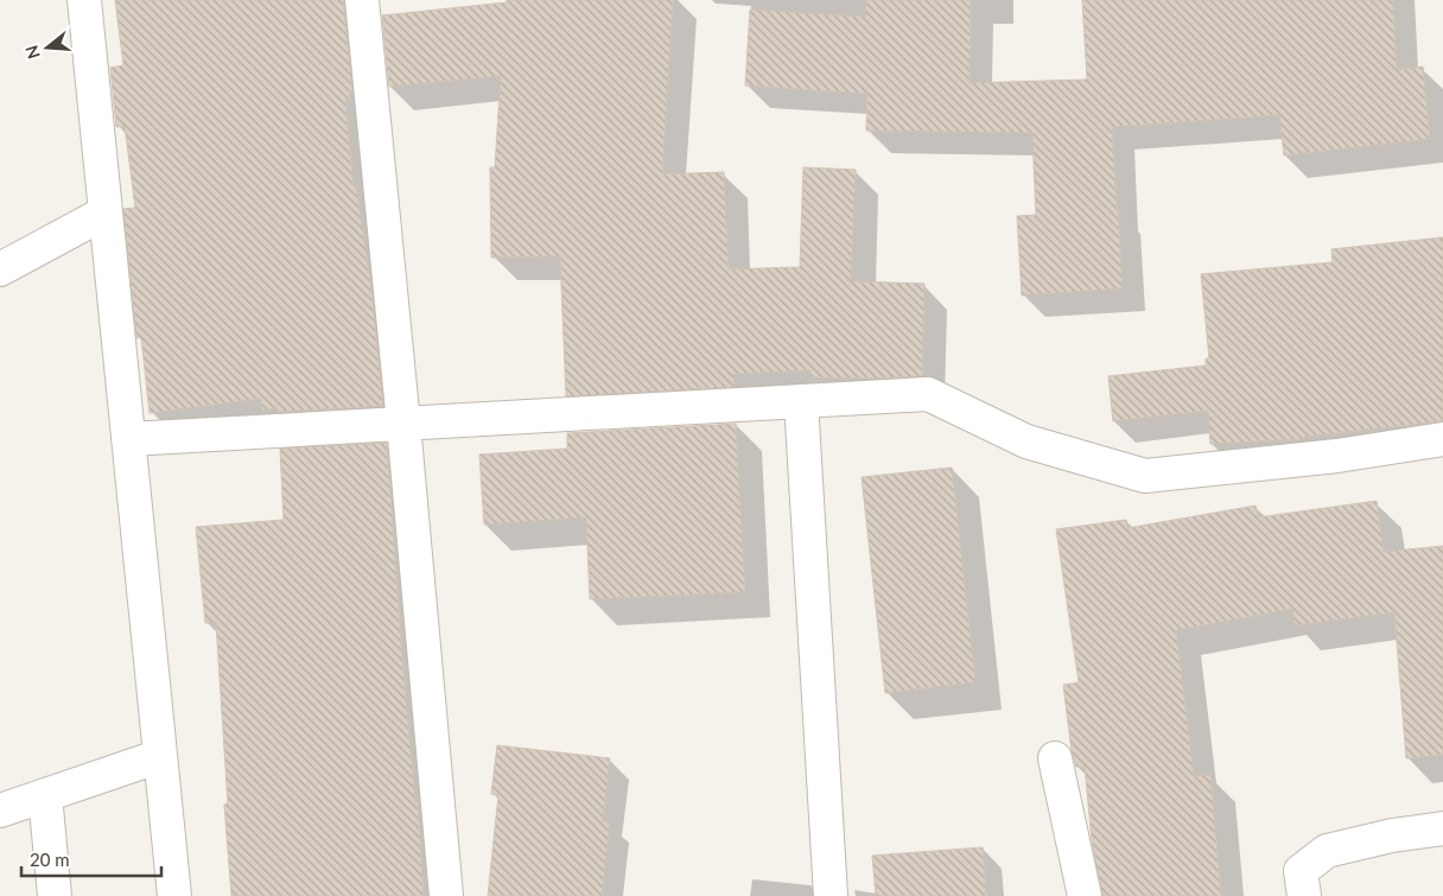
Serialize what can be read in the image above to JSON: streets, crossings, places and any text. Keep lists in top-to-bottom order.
{
  "scale_bar": "20 m",
  "north": "left"
}
